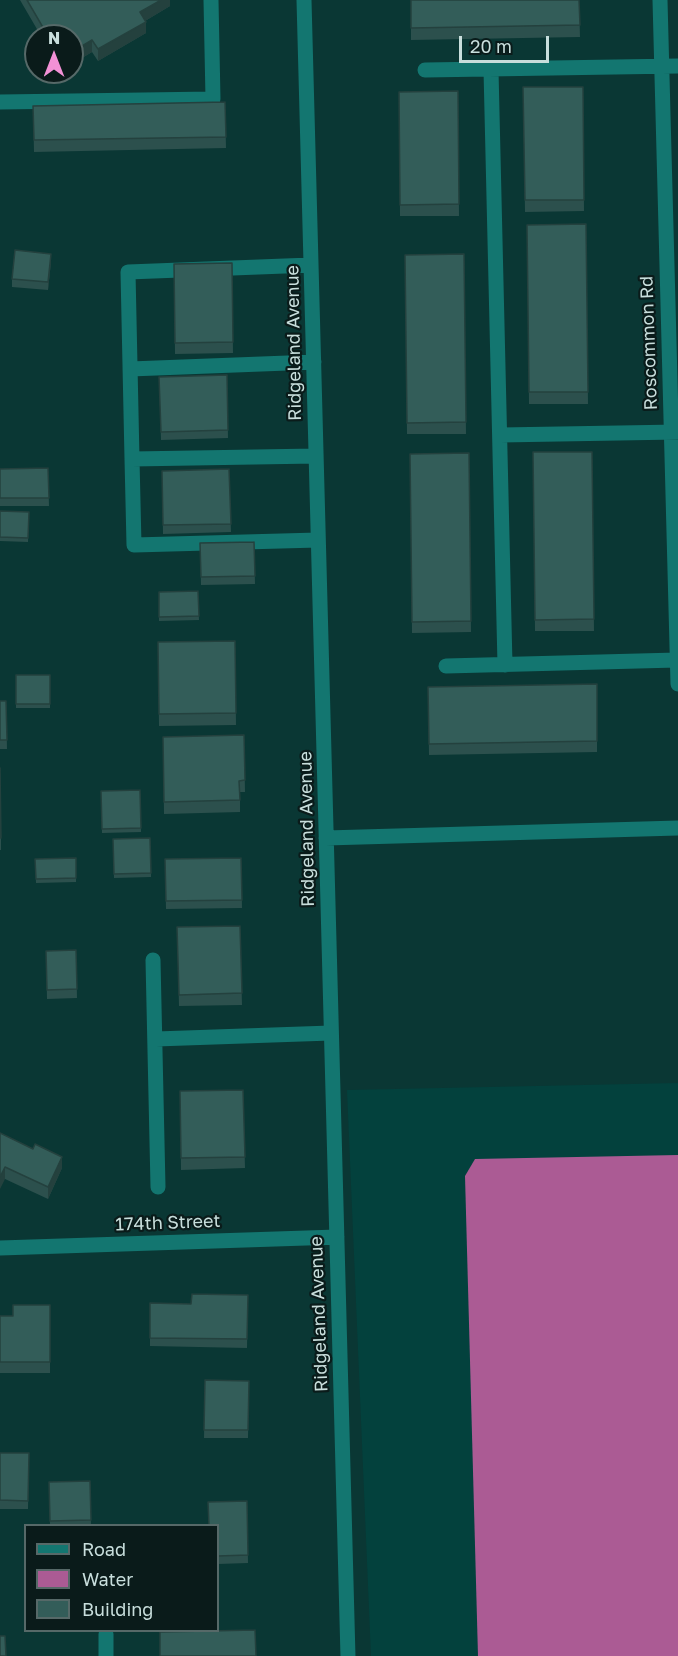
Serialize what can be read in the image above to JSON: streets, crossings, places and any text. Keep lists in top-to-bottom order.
{
  "streets": {
    "street": ["Ridgeland Avenue", "Roscommon Rd", "174th Street"]
  },
  "crossings": [
    ["Ridgeland Avenue", "174th Street"]
  ],
  "legend": ["Road", "Water", "Building"],
  "scale_bar": "20 m",
  "north": "top"
}
